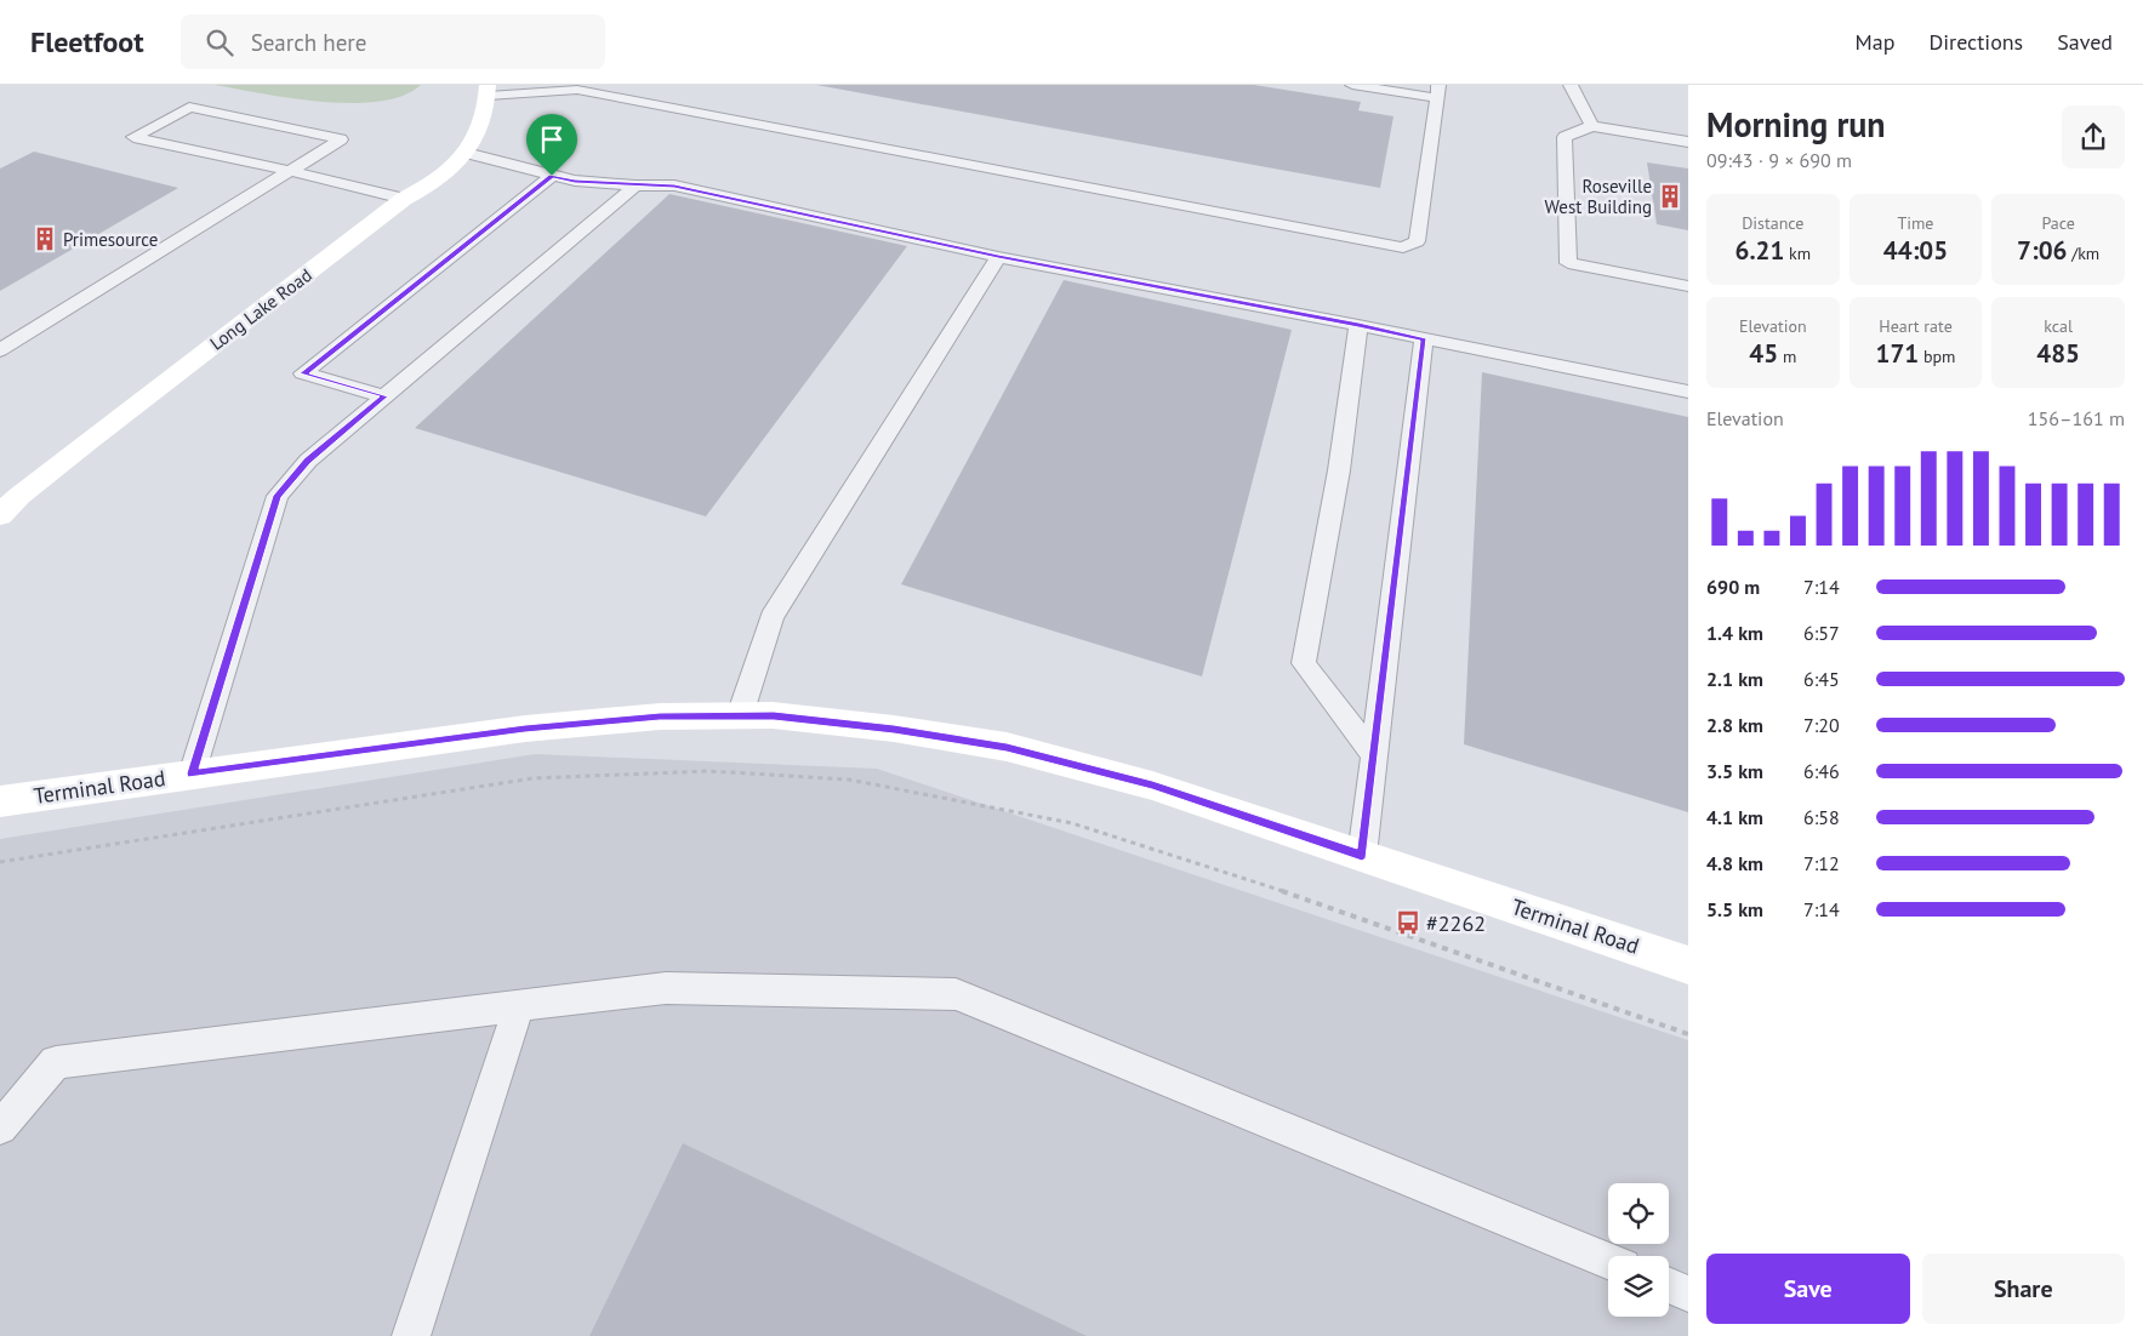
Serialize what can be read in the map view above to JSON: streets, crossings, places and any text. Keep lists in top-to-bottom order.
{
  "streets": {
    "street": ["Long Lake Road", "Terminal Road"]
  },
  "places": {
    "building": ["Roseville West Building", "Primesource"],
    "bus stop": ["#2262"]
  },
  "page": {
    "header": "Fleetfoot",
    "search": "Search here",
    "nav": ["Map", "Directions", "Saved"],
    "heading": ["Morning run", "09:43 · 9 × 690 m"],
    "stats": [
      ["Distance", "6.21 km"],
      ["Time", "44:05"],
      ["Pace", "7:06 /km"],
      ["Elevation", "45 m"],
      ["Heart rate", "171 bpm"],
      ["kcal", "485"]
    ],
    "chart": ["Elevation", "156–161 m"],
    "list": [
      {
        "name": "690 m",
        "note": "7:14"
      },
      {
        "name": "1.4 km",
        "note": "6:57"
      },
      {
        "name": "2.1 km",
        "note": "6:45"
      },
      {
        "name": "2.8 km",
        "note": "7:20"
      },
      {
        "name": "3.5 km",
        "note": "6:46"
      },
      {
        "name": "4.1 km",
        "note": "6:58"
      },
      {
        "name": "4.8 km",
        "note": "7:12"
      },
      {
        "name": "5.5 km",
        "note": "7:14"
      }
    ],
    "buttons": ["Save", "Share"]
  }
}
